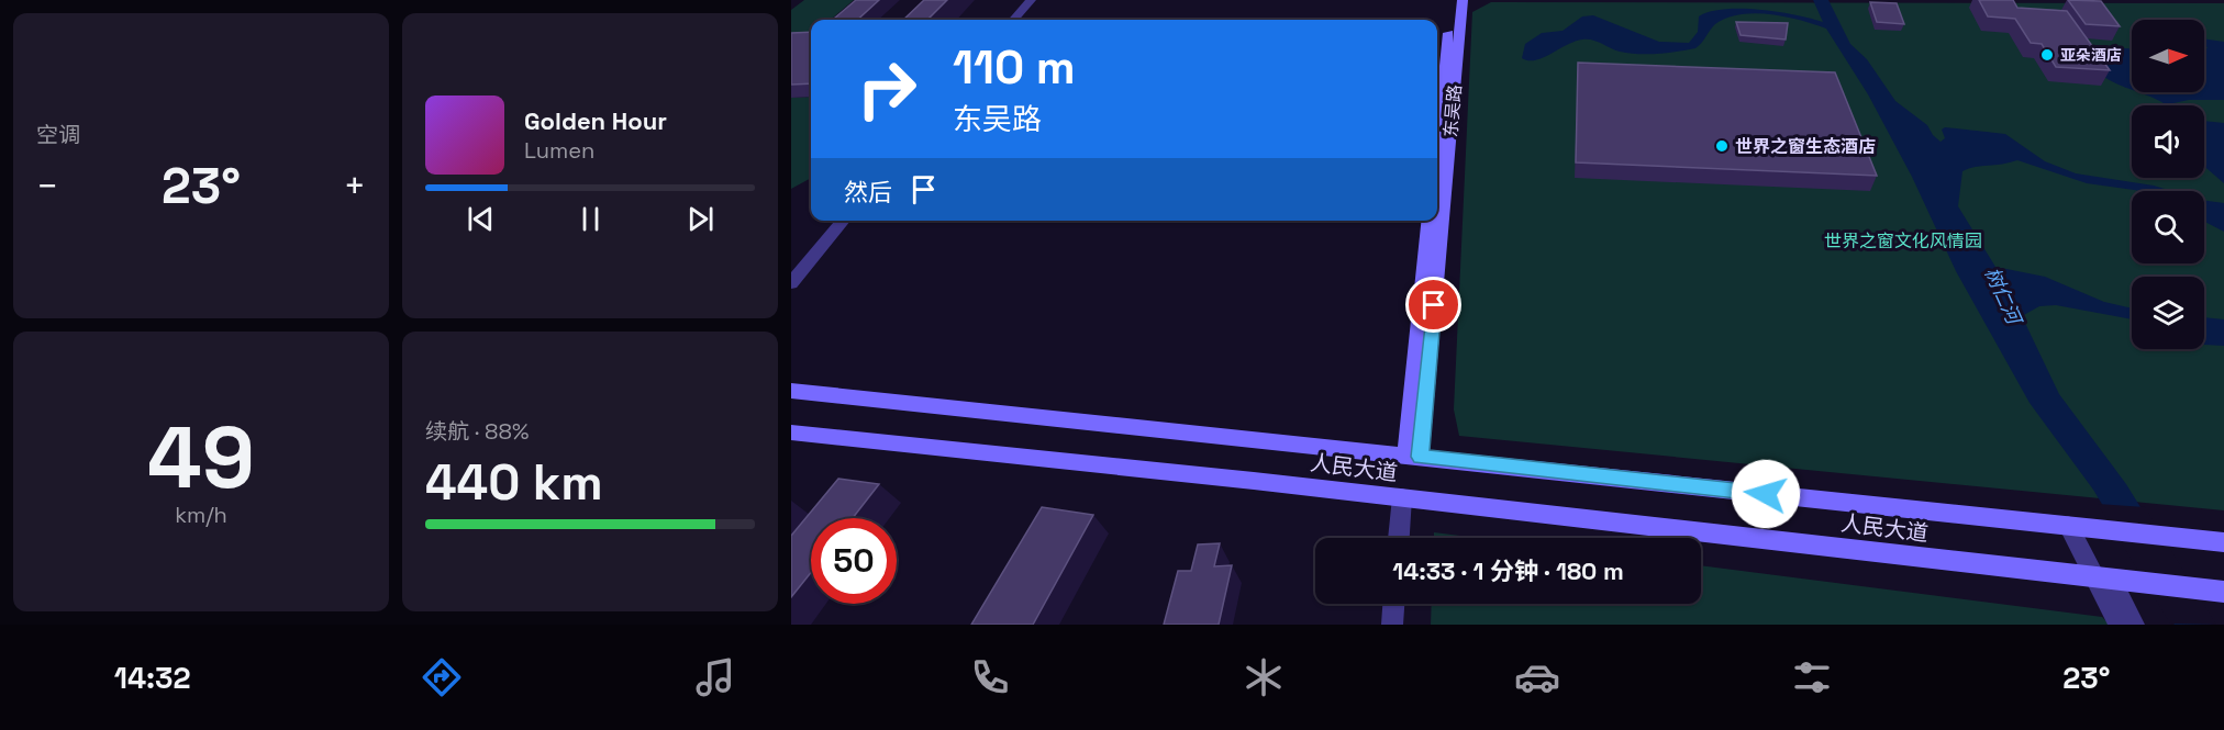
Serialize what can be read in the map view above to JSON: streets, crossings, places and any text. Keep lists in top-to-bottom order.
{
  "streets": {
    "main road": ["东吴路", "人民大道"]
  },
  "crossings": [
    ["东吴路", "人民大道"]
  ],
  "water": ["树仁河"],
  "parks": ["世界之窗文化风情园"],
  "places": ["亚朵酒店", "世界之窗生态酒店"],
  "north": "right",
  "page": {
    "tile": [
      "空调",
      ["49", "km/h"],
      ["续航 · 88%", "440 km"]
    ],
    "turn": ["110 m", "东吴路"],
    "song": ["Golden Hour", "Lumen"],
    "then": "然后",
    "heat": ["−", "23°", "+"],
    "limit": "50",
    "trip": "14:33 · 1 分钟 · 180 m",
    "tabs": ["14:32", "23°"]
  }
}
